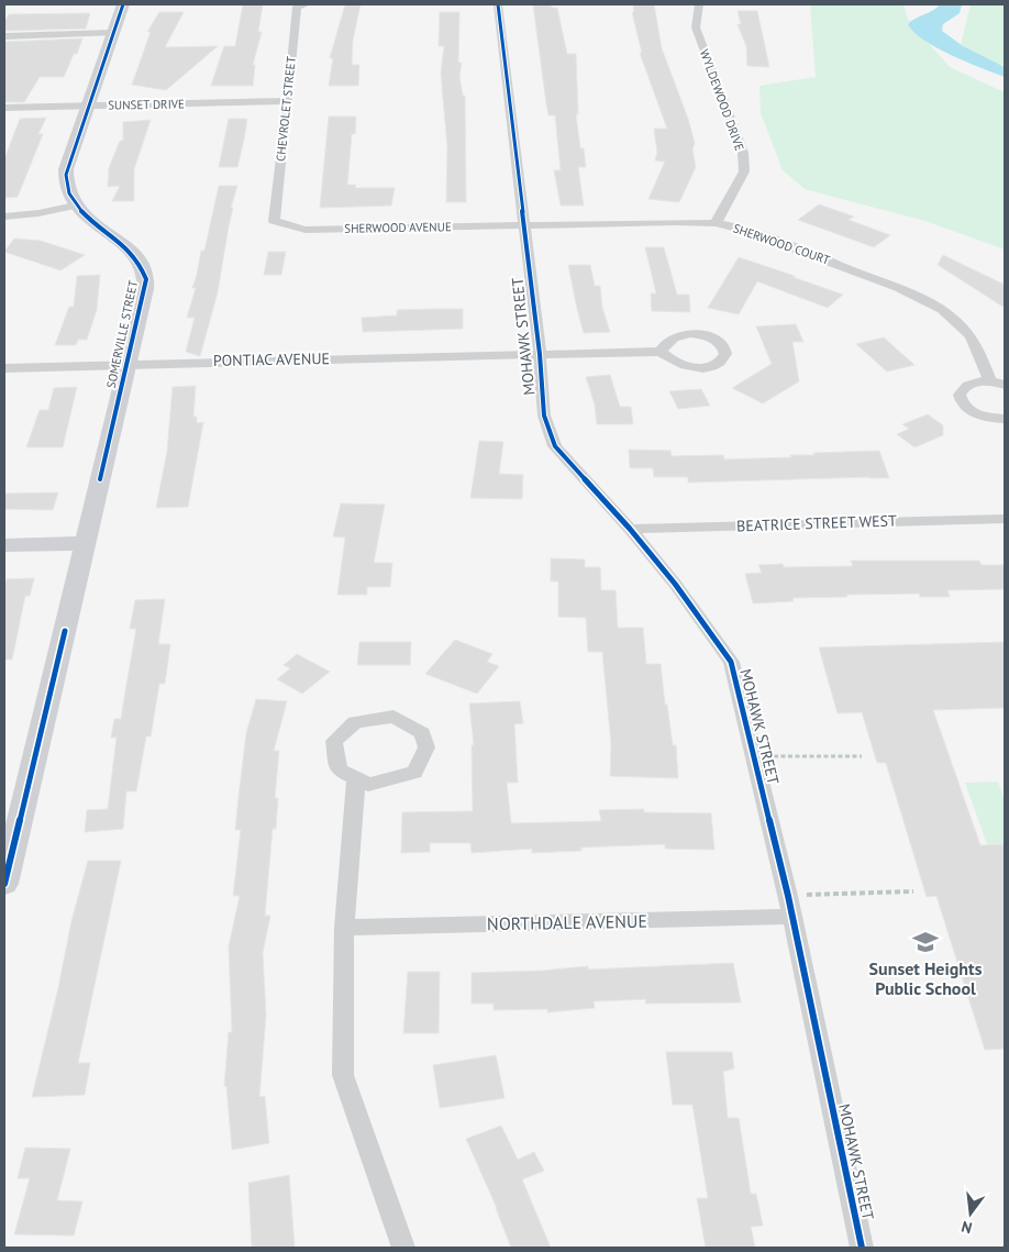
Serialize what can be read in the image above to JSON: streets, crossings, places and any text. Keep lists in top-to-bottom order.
{
  "streets": {
    "street": [
      "WYLDEWOOD DRIVE",
      "SUNSET DRIVE",
      "CHEVROLET STREET",
      "SHERWOOD AVENUE",
      "SHERWOOD COURT",
      "SOMERVILLE STREET",
      "MOHAWK STREET",
      "PONTIAC AVENUE",
      "BEATRICE STREET WEST",
      "NORTHDALE AVENUE"
    ]
  },
  "crossings": [
    ["WYLDEWOOD DRIVE", "SHERWOOD COURT"],
    ["SUNSET DRIVE", "CHEVROLET STREET"],
    ["SUNSET DRIVE", "SOMERVILLE STREET"],
    ["CHEVROLET STREET", "SHERWOOD AVENUE"],
    ["SHERWOOD AVENUE", "SHERWOOD COURT"],
    ["SHERWOOD AVENUE", "MOHAWK STREET"],
    ["SHERWOOD COURT", "MOHAWK STREET"],
    ["SOMERVILLE STREET", "PONTIAC AVENUE"],
    ["MOHAWK STREET", "PONTIAC AVENUE"],
    ["MOHAWK STREET", "BEATRICE STREET WEST"],
    ["MOHAWK STREET", "NORTHDALE AVENUE"]
  ],
  "places": {
    "school or university": ["Sunset Heights Public School"]
  },
  "north": "bottom"
}
